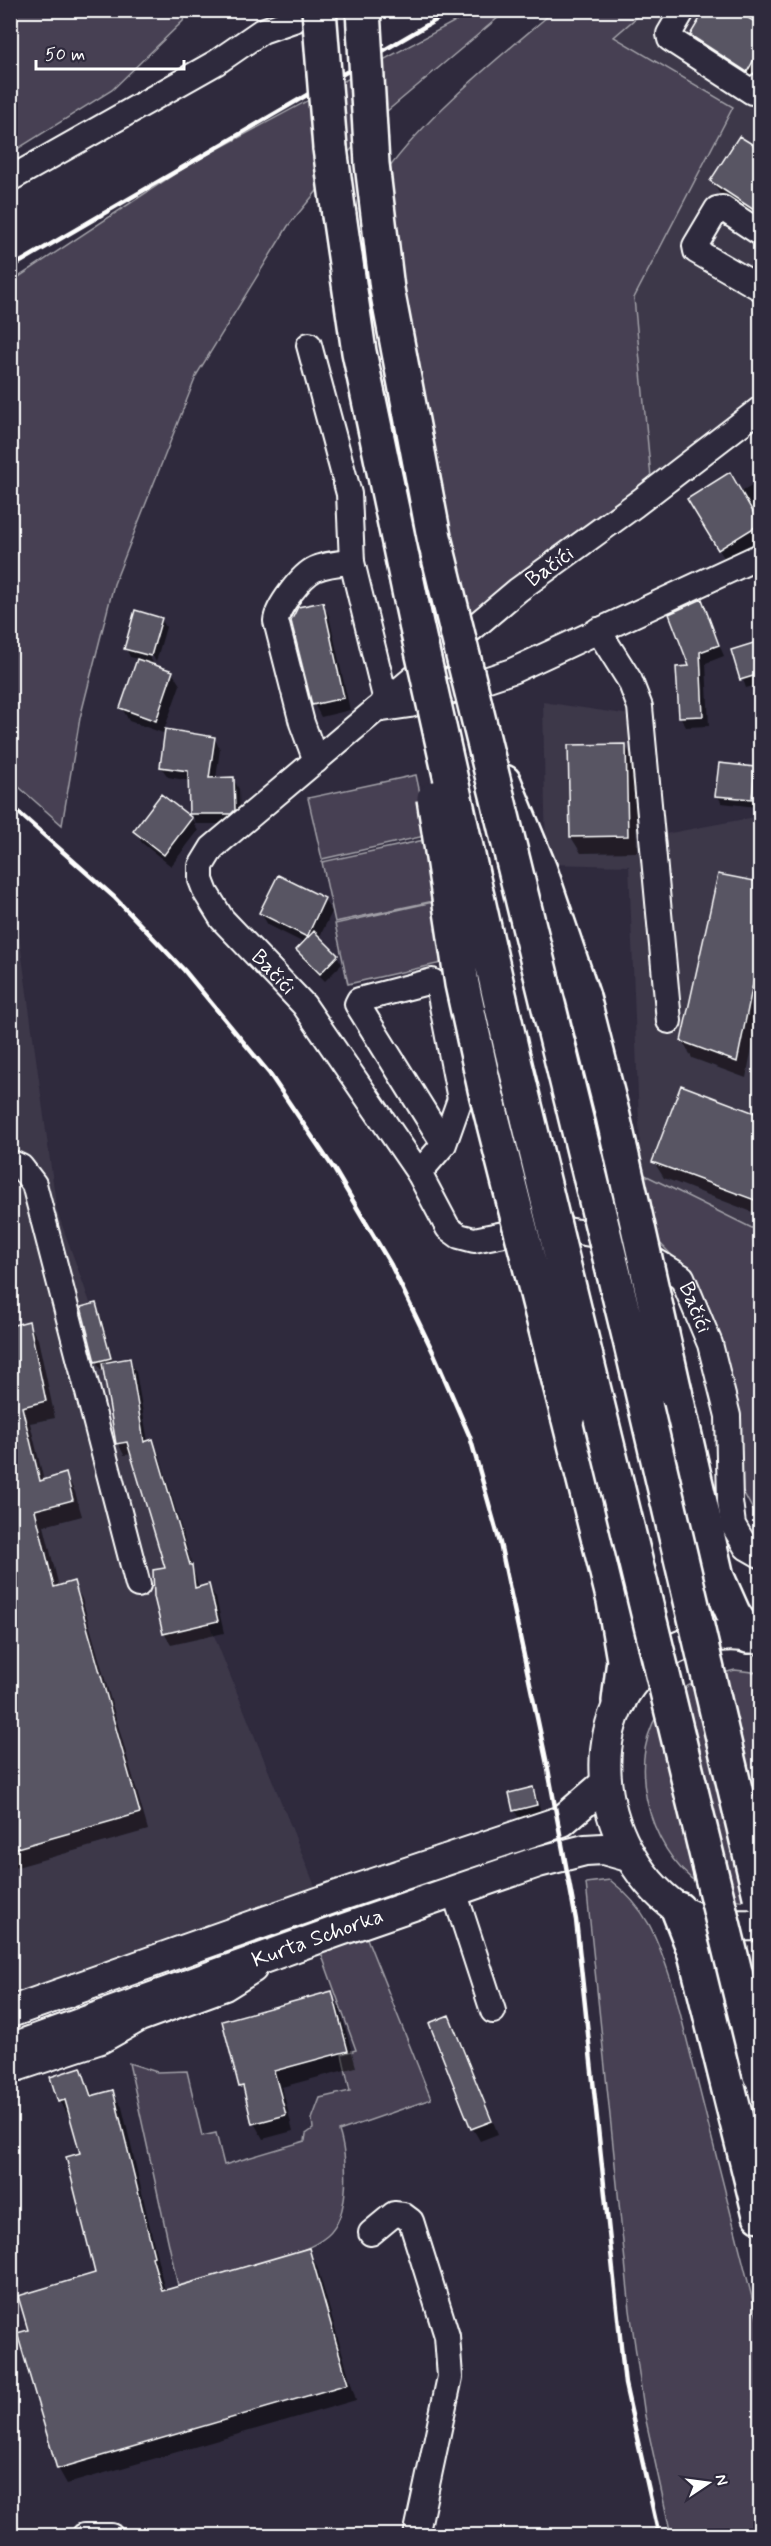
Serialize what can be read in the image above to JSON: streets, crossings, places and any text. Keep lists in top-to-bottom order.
{
  "streets": {
    "main road": ["Kurta Schorka"],
    "street": ["Bačići"]
  },
  "scale_bar": "50 m",
  "north": "right"
}
